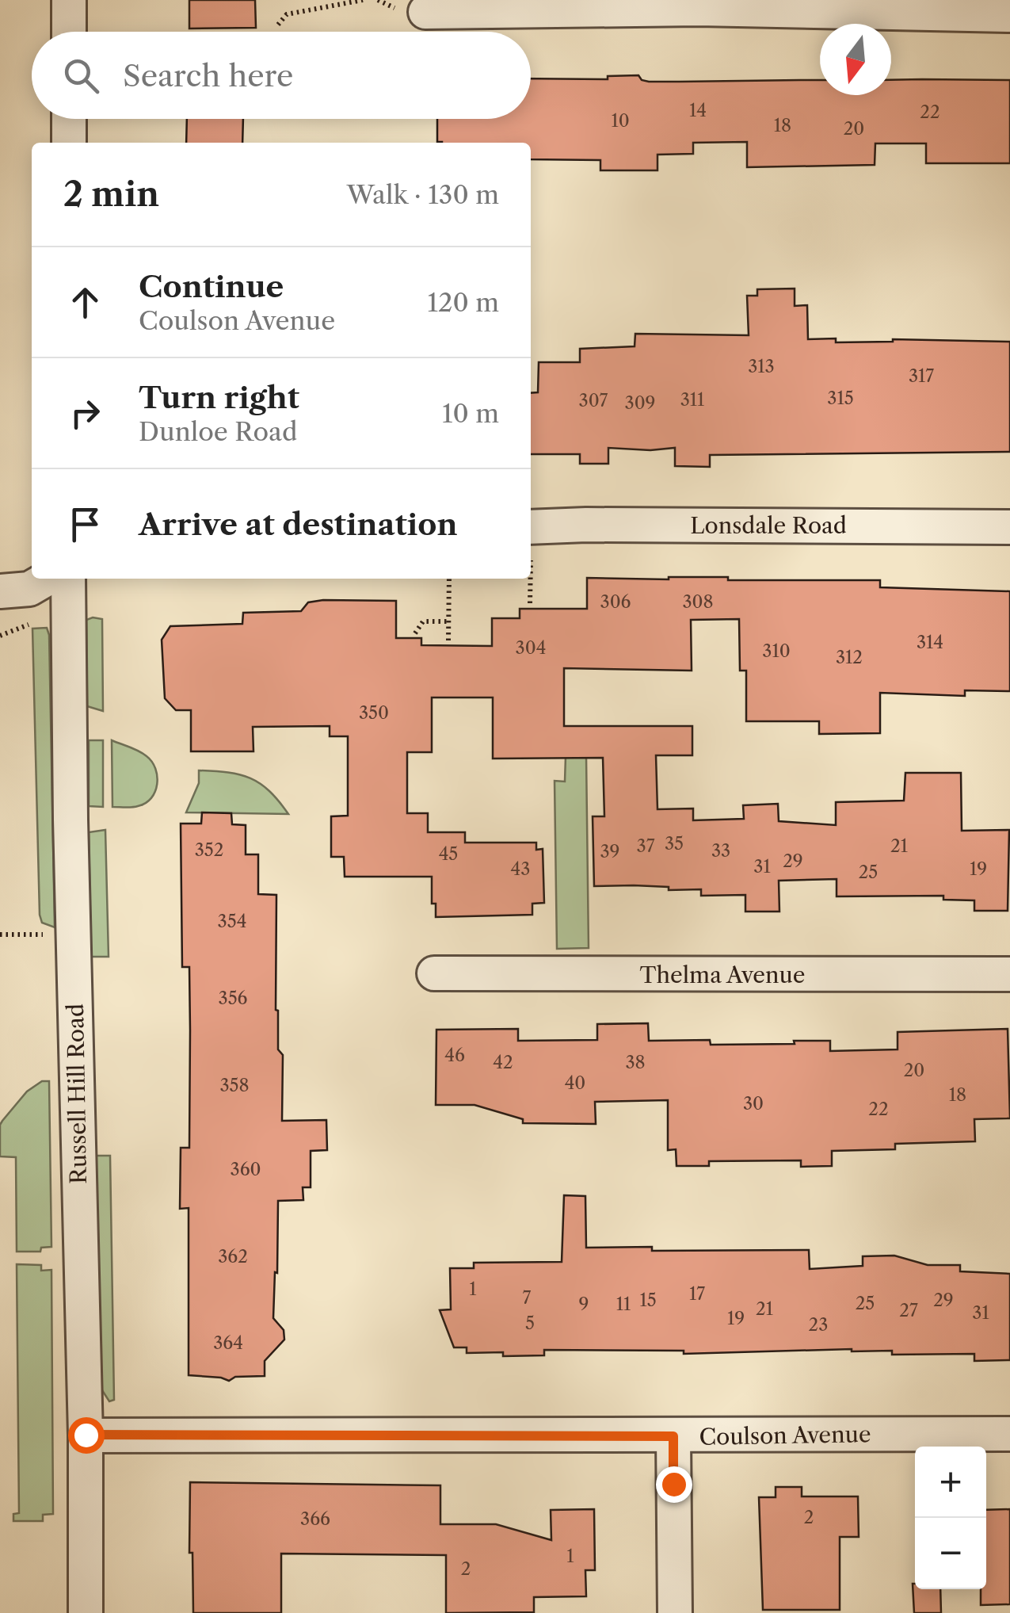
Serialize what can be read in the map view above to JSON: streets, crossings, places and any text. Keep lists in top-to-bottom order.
{
  "streets": {
    "street": [
      "Lonsdale Road",
      "Thelma Avenue",
      "Russell Hill Road",
      "Coulson Avenue"
    ]
  },
  "crossings": [
    ["Russell Hill Road", "Coulson Avenue"]
  ],
  "house_numbers": [
    "14",
    "22",
    "10",
    "18",
    "20",
    "313",
    "317",
    "315",
    "311",
    "307",
    "309",
    "306",
    "308",
    "314",
    "304",
    "310",
    "312",
    "350",
    "35",
    "37",
    "21",
    "352",
    "33",
    "39",
    "45",
    "29",
    "31",
    "43",
    "19",
    "25",
    "354",
    "356",
    "46",
    "42",
    "38",
    "20",
    "40",
    "358",
    "18",
    "30",
    "22",
    "360",
    "362",
    "1",
    "17",
    "7",
    "15",
    "29",
    "25",
    "9",
    "11",
    "21",
    "27",
    "31",
    "19",
    "5",
    "23",
    "364",
    "2",
    "366",
    "1",
    "2"
  ],
  "north": "bottom",
  "page": {
    "search": "Search here",
    "heading": ["2 min", "Walk · 130 m"],
    "list": [
      ["Continue", "Coulson Avenue", "120 m"],
      ["Turn right", "Dunloe Road", "10 m"],
      "Arrive at destination"
    ],
    "map_buttons": ["+", "−"]
  }
}
